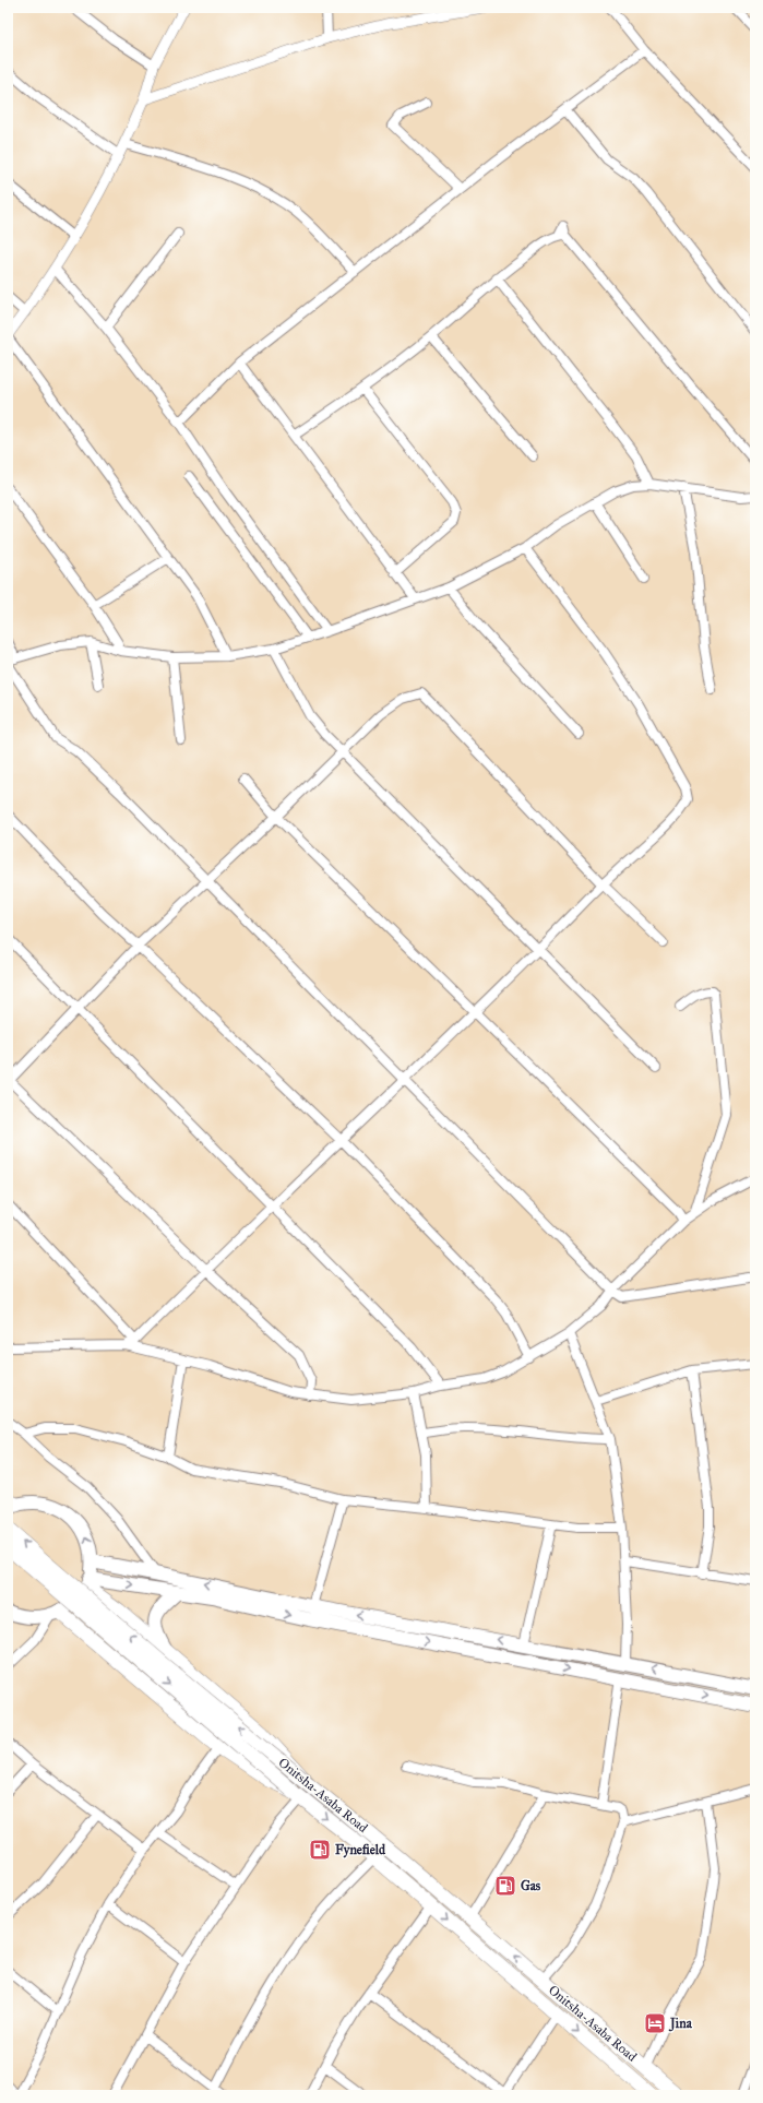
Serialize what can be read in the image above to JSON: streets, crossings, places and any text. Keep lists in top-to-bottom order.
{
  "streets": {
    "highway": ["Onitsha-Asaba Road"]
  },
  "places": {
    "fuel station": ["Fynefield", "Gas"],
    "hotel": ["Jina"]
  }
}
